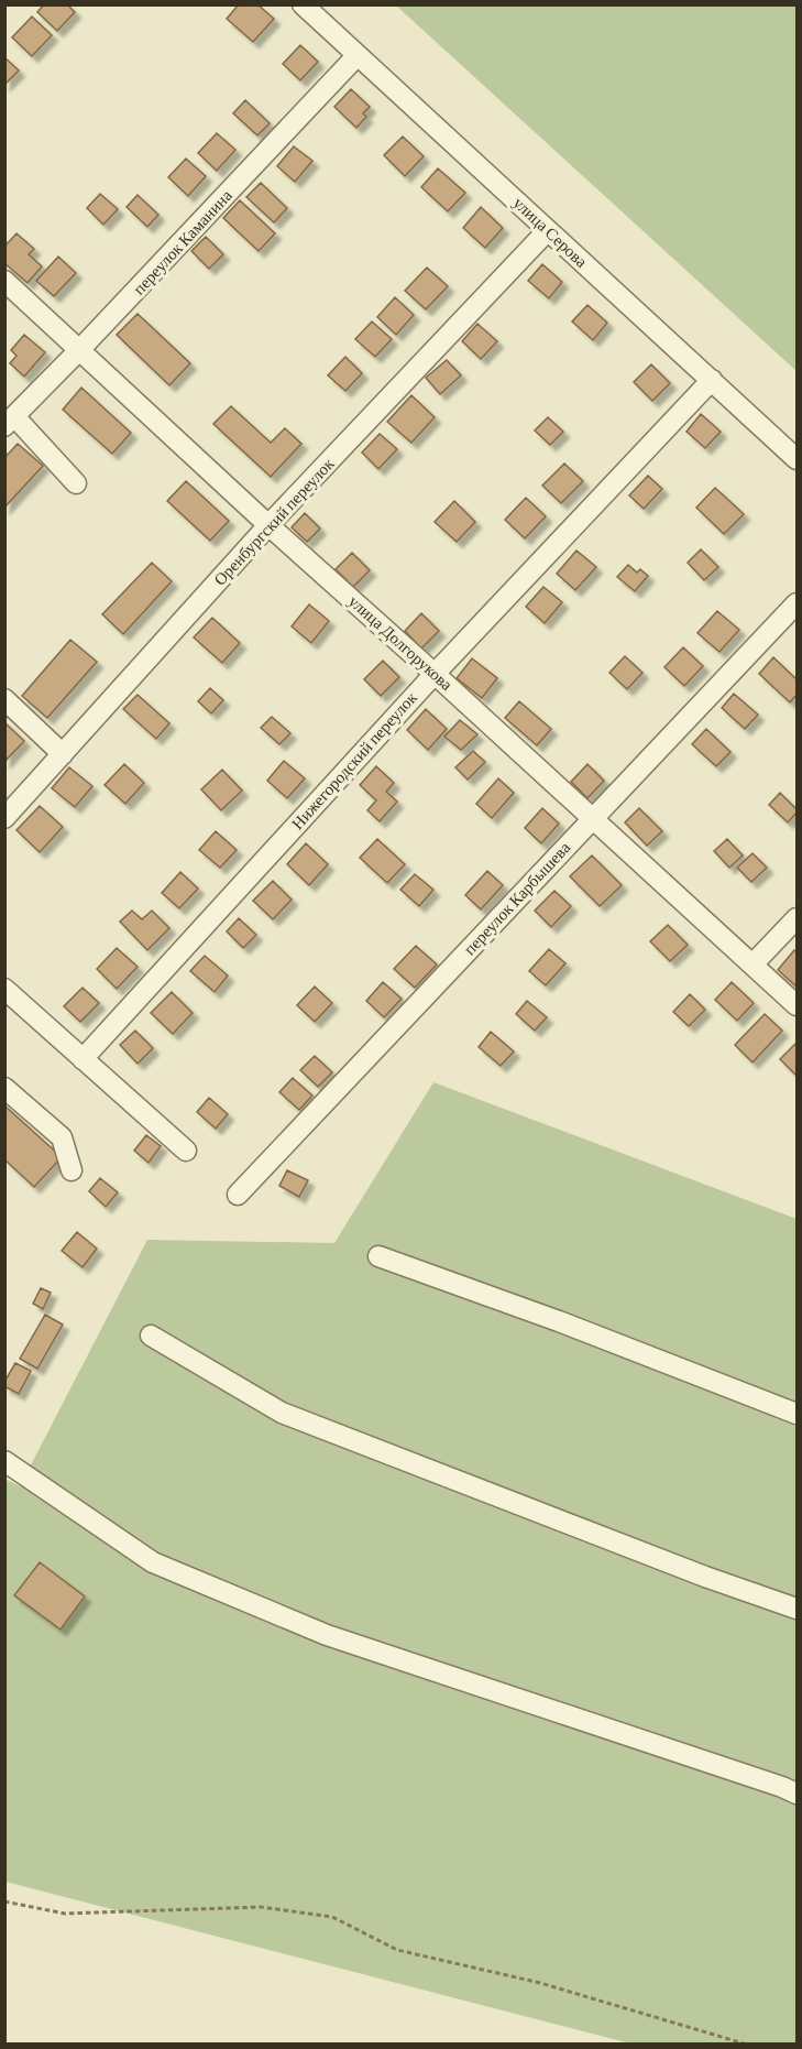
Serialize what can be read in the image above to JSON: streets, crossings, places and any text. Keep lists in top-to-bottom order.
{
  "streets": {
    "street": [
      "улица Серова",
      "переулок Каманина",
      "Оренбургский переулок",
      "улица Долгорукова",
      "Нижегородский переулок",
      "переулок Карбышева"
    ]
  },
  "crossings": [
    ["улица Серова", "переулок Каманина"],
    ["улица Серова", "Оренбургский переулок"],
    ["улица Серова", "Нижегородский переулок"],
    ["переулок Каманина", "улица Долгорукова"],
    ["Оренбургский переулок", "улица Долгорукова"],
    ["улица Долгорукова", "Нижегородский переулок"],
    ["улица Долгорукова", "переулок Карбышева"]
  ]
}
